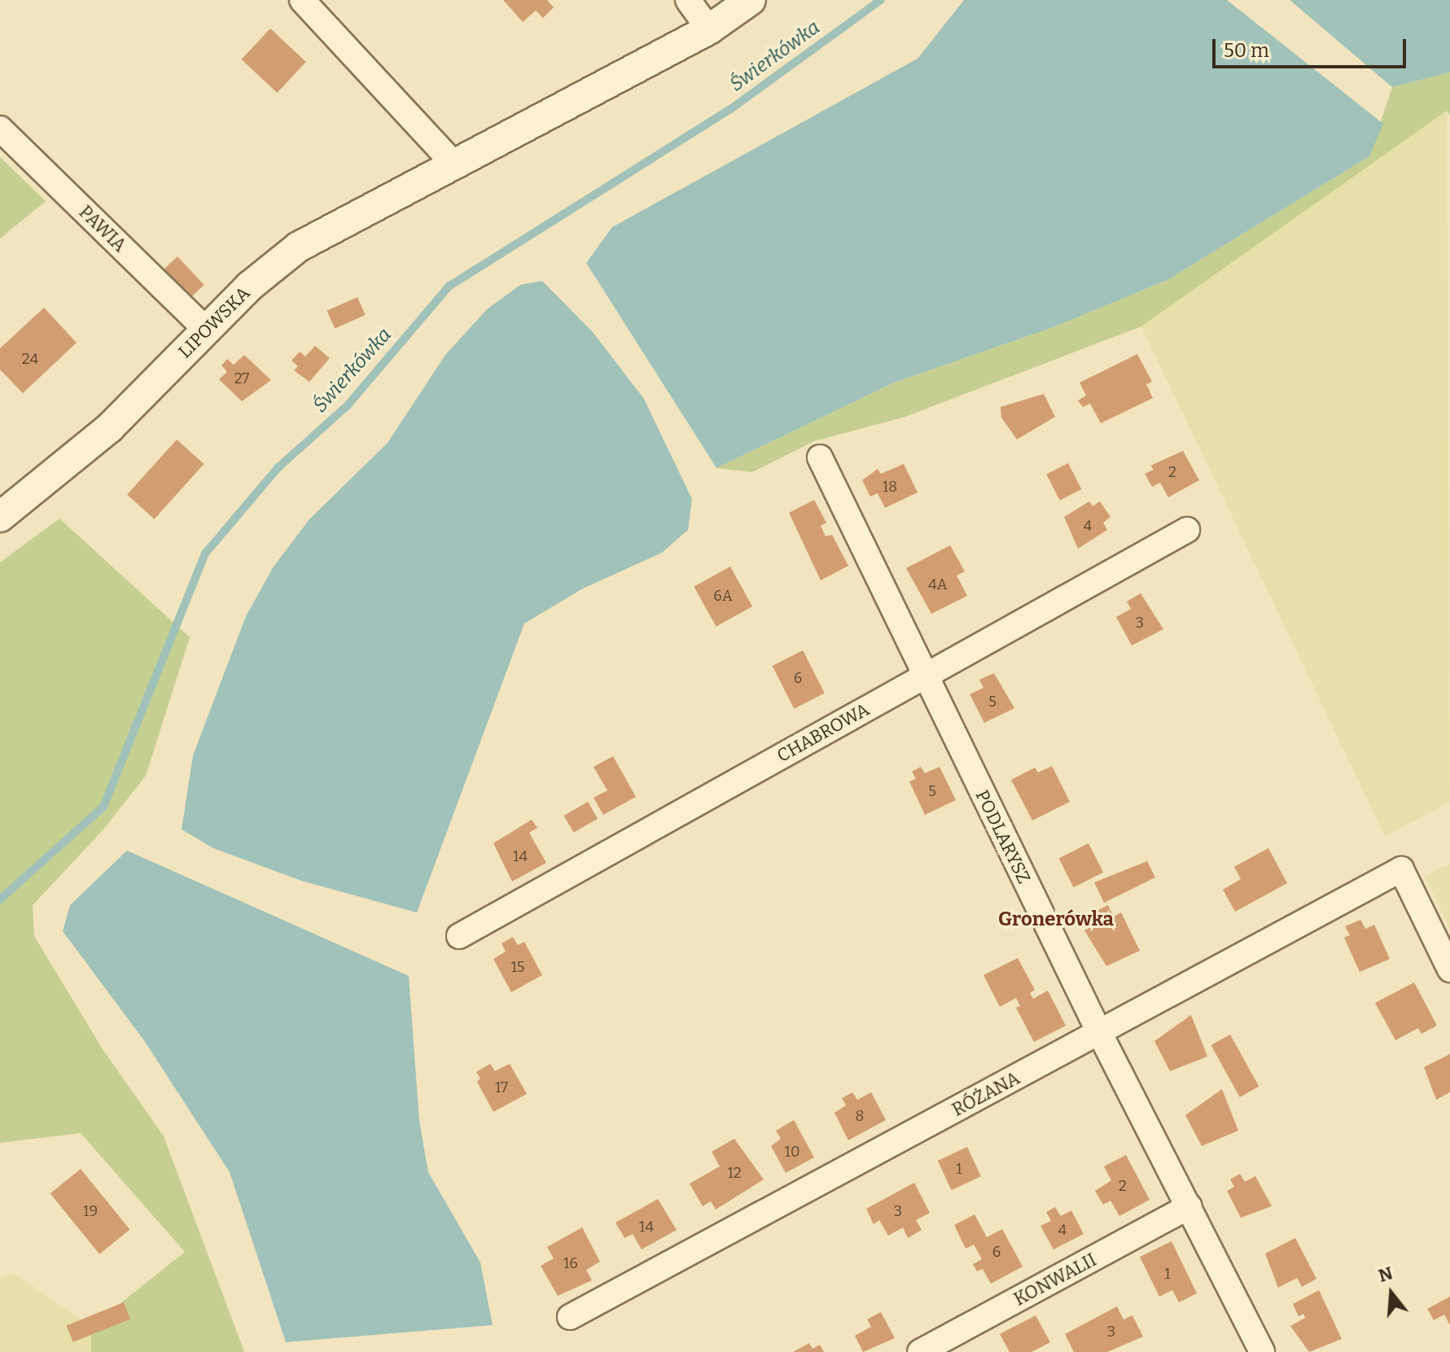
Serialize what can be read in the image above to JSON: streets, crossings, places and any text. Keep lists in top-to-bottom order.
{
  "streets": {
    "street": [
      "PAWIA",
      "LIPOWSKA",
      "CHABROWA",
      "PODLARYSZ",
      "RÓŻANA",
      "KONWALII"
    ]
  },
  "crossings": [
    ["PAWIA", "LIPOWSKA"],
    ["CHABROWA", "PODLARYSZ"],
    ["PODLARYSZ", "RÓŻANA"],
    ["PODLARYSZ", "KONWALII"]
  ],
  "districts": ["Gronerówka"],
  "water": ["Świerkówka"],
  "house_numbers": [
    "24",
    "27",
    "2",
    "18",
    "4",
    "4A",
    "6A",
    "3",
    "6",
    "5",
    "5",
    "14",
    "15",
    "17",
    "8",
    "10",
    "1",
    "12",
    "2",
    "19",
    "3",
    "14",
    "4",
    "6",
    "16",
    "1",
    "3"
  ],
  "scale_bar": "50 m",
  "north": "top"
}
